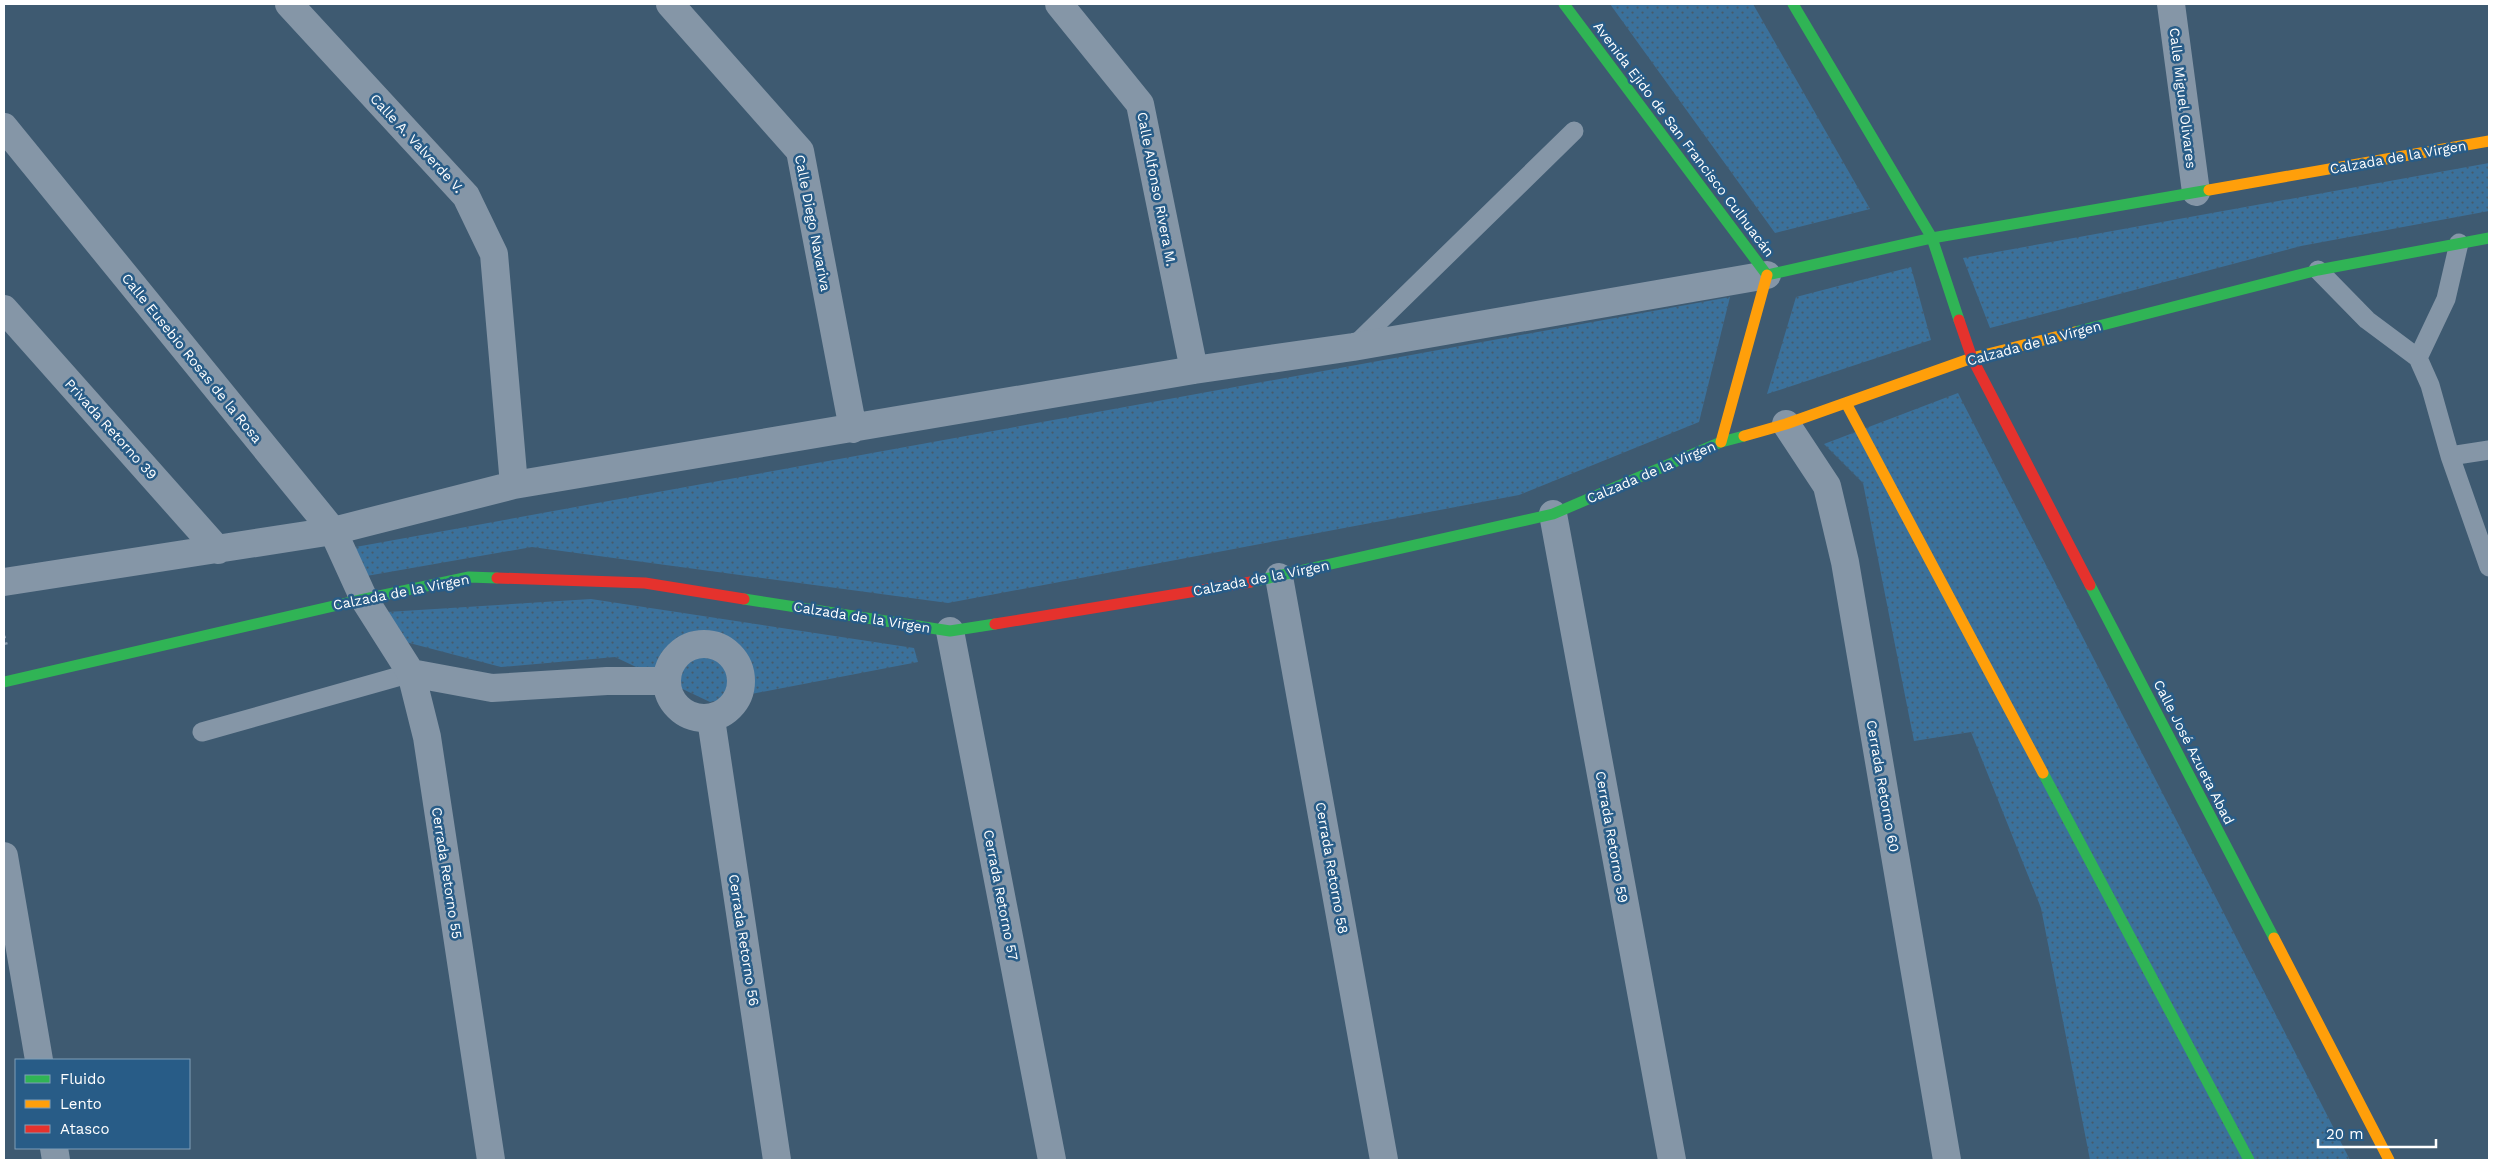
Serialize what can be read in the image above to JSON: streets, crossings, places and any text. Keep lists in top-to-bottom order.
{
  "streets": {
    "main road": ["Avenida Ejido de San Francisco Culhuacán", "Calzada de la Virgen", "Calle José Azueta Abad"],
    "street": [
      "Calle Miguel Olivares",
      "Calle A. Valverde V.",
      "Calle Alfonso Rivera M.",
      "Calle Diego Navariva",
      "Calle Eusebio Rosas de la Rosa",
      "Privada Retorno 39",
      "Cerrada Retorno 60",
      "Cerrada Retorno 59",
      "Cerrada Retorno 58",
      "Cerrada Retorno 55",
      "Cerrada Retorno 57",
      "Cerrada Retorno 56"
    ]
  },
  "crossings": [
    ["Calle Miguel Olivares", "Calzada de la Virgen"],
    ["Avenida Ejido de San Francisco Culhuacán", "Calzada de la Virgen"],
    ["Calle A. Valverde V.", "Calzada de la Virgen"],
    ["Calzada de la Virgen", "Calle Alfonso Rivera M."],
    ["Calzada de la Virgen", "Calle Diego Navariva"],
    ["Calzada de la Virgen", "Calle Eusebio Rosas de la Rosa"],
    ["Calzada de la Virgen", "Privada Retorno 39"],
    ["Calzada de la Virgen", "Calle José Azueta Abad"],
    ["Calzada de la Virgen", "Cerrada Retorno 60"],
    ["Calzada de la Virgen", "Cerrada Retorno 59"],
    ["Calzada de la Virgen", "Cerrada Retorno 58"],
    ["Calzada de la Virgen", "Cerrada Retorno 55"],
    ["Calzada de la Virgen", "Cerrada Retorno 57"],
    ["Calle Eusebio Rosas de la Rosa", "Cerrada Retorno 55"]
  ],
  "legend": ["Fluido", "Lento", "Atasco"],
  "scale_bar": "20 m"
}
